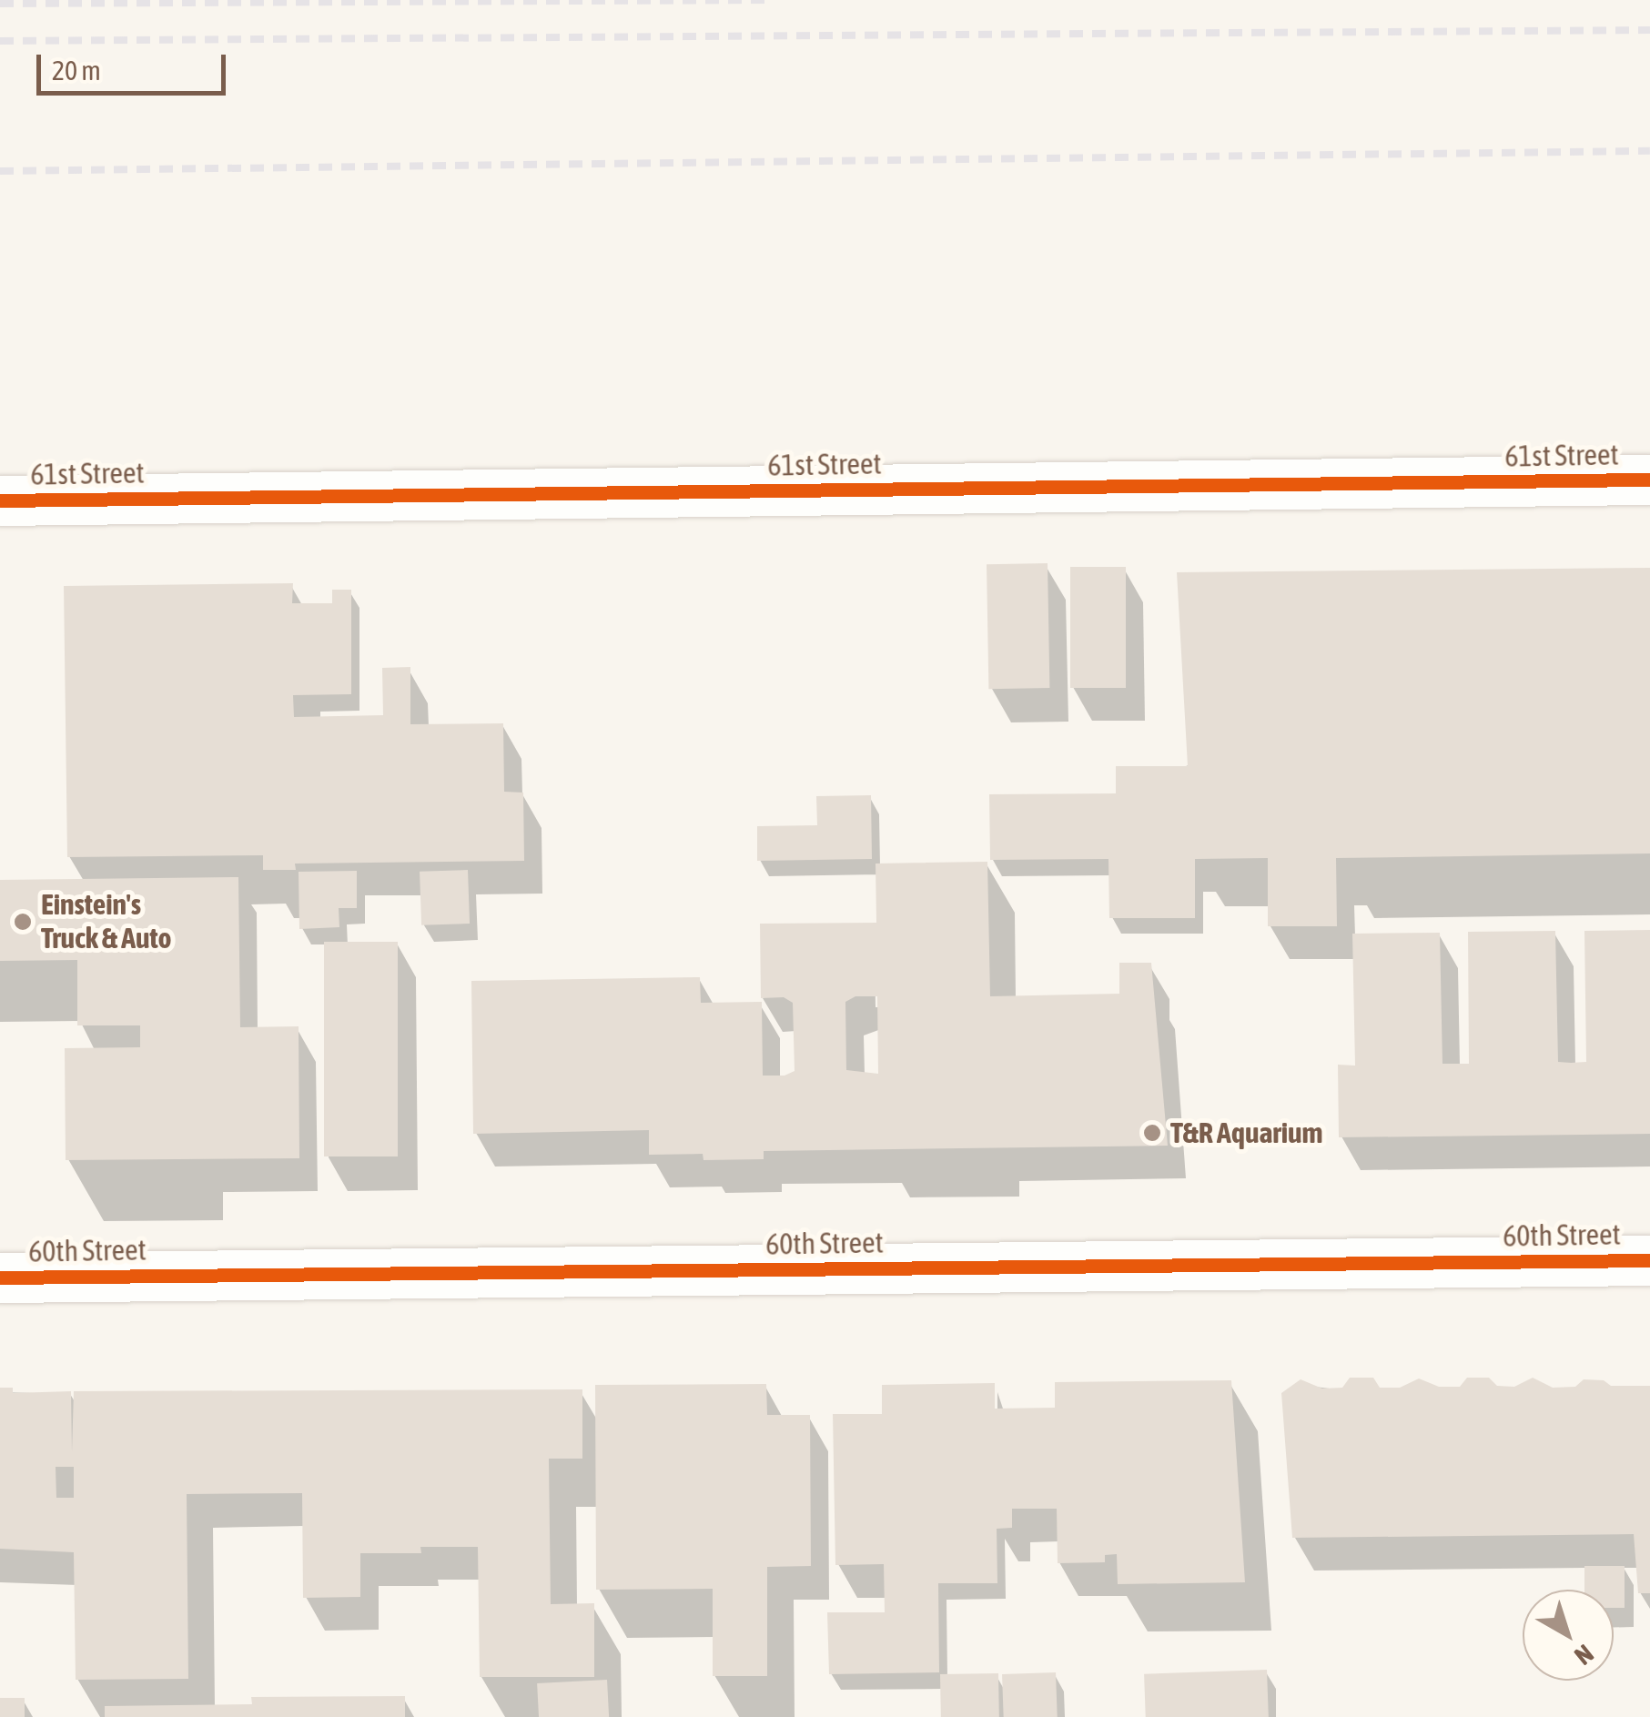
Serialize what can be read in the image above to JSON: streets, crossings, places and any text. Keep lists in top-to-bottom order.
{
  "streets": {
    "street": ["61st Street", "60th Street"]
  },
  "places": ["Einstein's Truck & Auto", "T&R Aquarium"],
  "scale_bar": "20 m",
  "north": "bottom right"
}
